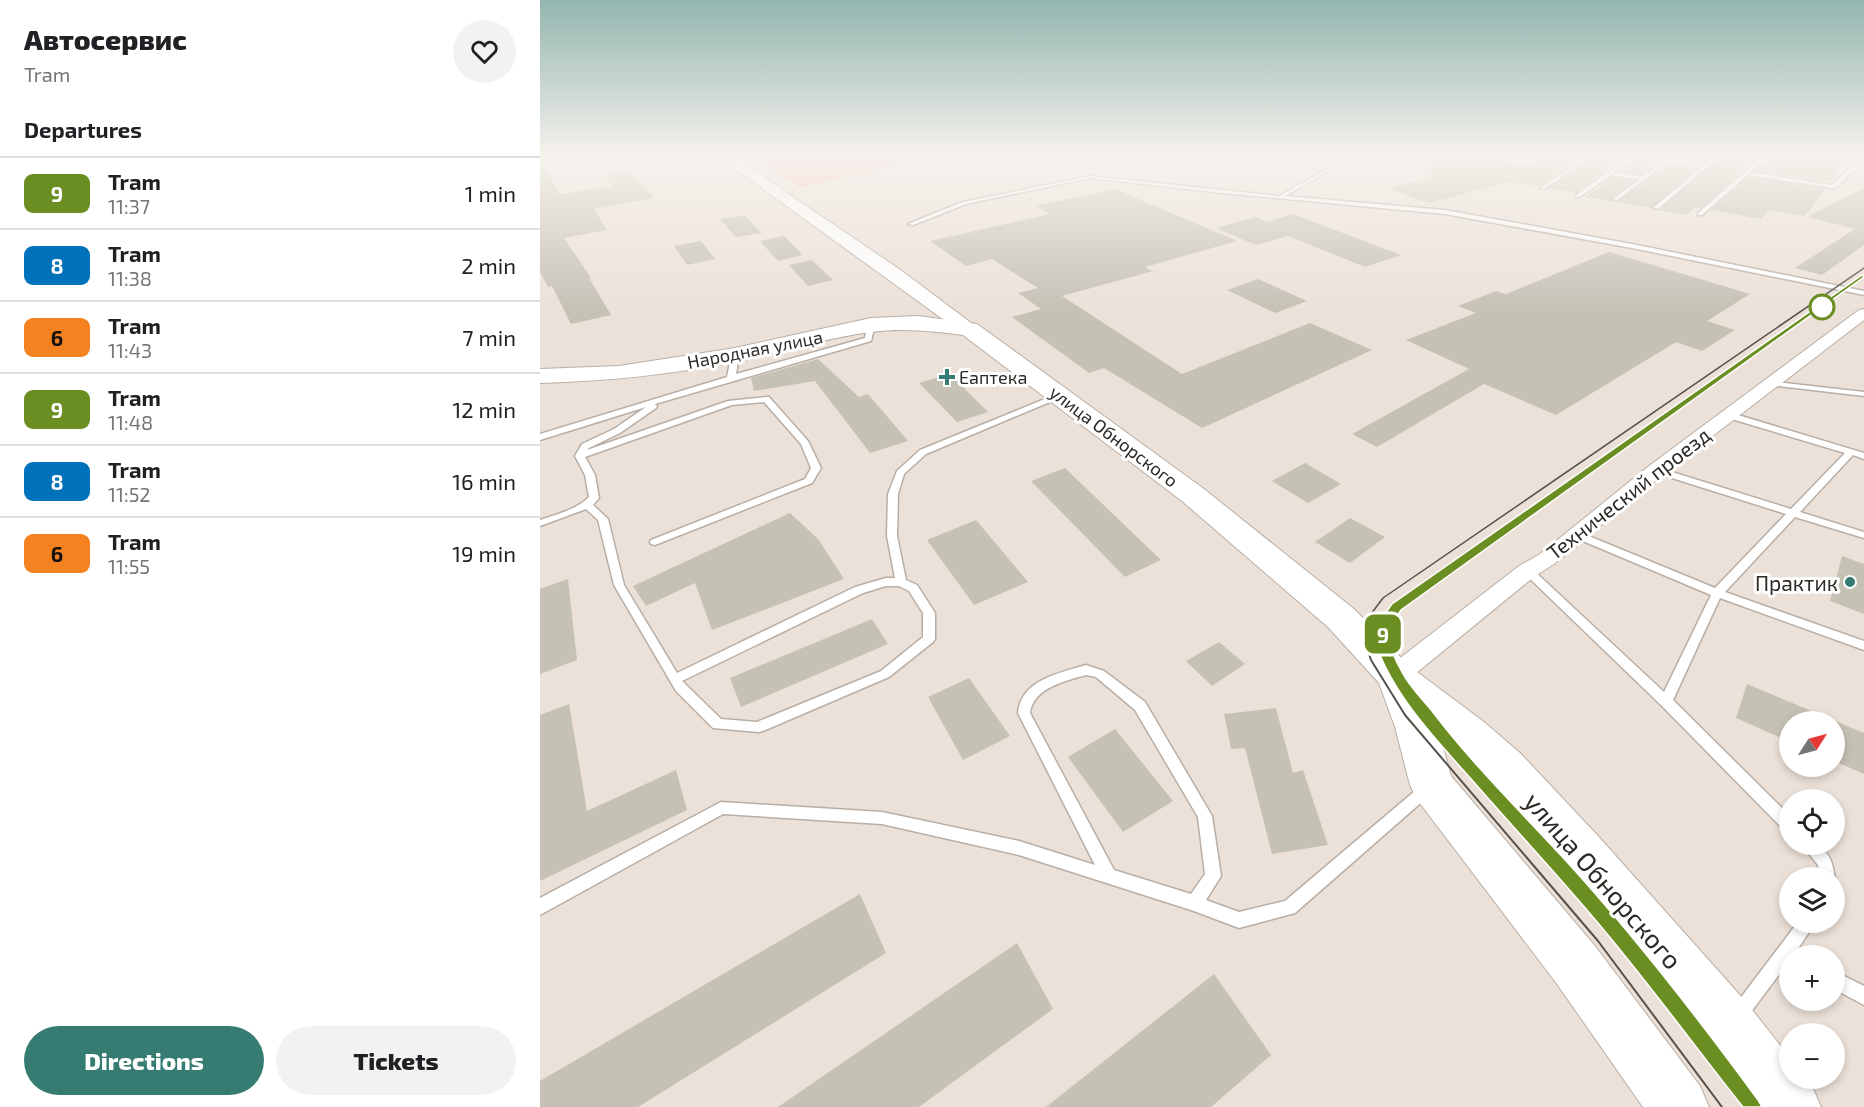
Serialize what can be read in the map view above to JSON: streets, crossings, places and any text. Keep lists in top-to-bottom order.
{
  "streets": {
    "main road": ["Народная улица", "улица Обнорского"],
    "street": ["Технический проезд"]
  },
  "crossings": [
    ["Народная улица", "улица Обнорского"],
    ["улица Обнорского", "Технический проезд"]
  ],
  "places": {
    "health": ["Еаптека"],
    "other": ["Практик"]
  },
  "lines": ["tram line 9"],
  "north": "top right",
  "page": {
    "heading": [
      ["Автосервис", "Tram"],
      "Departures"
    ],
    "on_map": "9",
    "list": [
      {
        "mark": "9",
        "name": "Tram",
        "note": "11:37",
        "value": "1 min"
      },
      {
        "mark": "8",
        "name": "Tram",
        "note": "11:38",
        "value": "2 min"
      },
      {
        "mark": "6",
        "name": "Tram",
        "note": "11:43",
        "value": "7 min"
      },
      {
        "mark": "9",
        "name": "Tram",
        "note": "11:48",
        "value": "12 min"
      },
      {
        "mark": "8",
        "name": "Tram",
        "note": "11:52",
        "value": "16 min"
      },
      {
        "mark": "6",
        "name": "Tram",
        "note": "11:55",
        "value": "19 min"
      }
    ],
    "map_buttons": ["+", "−"],
    "buttons": ["Directions", "Tickets"]
  }
}
